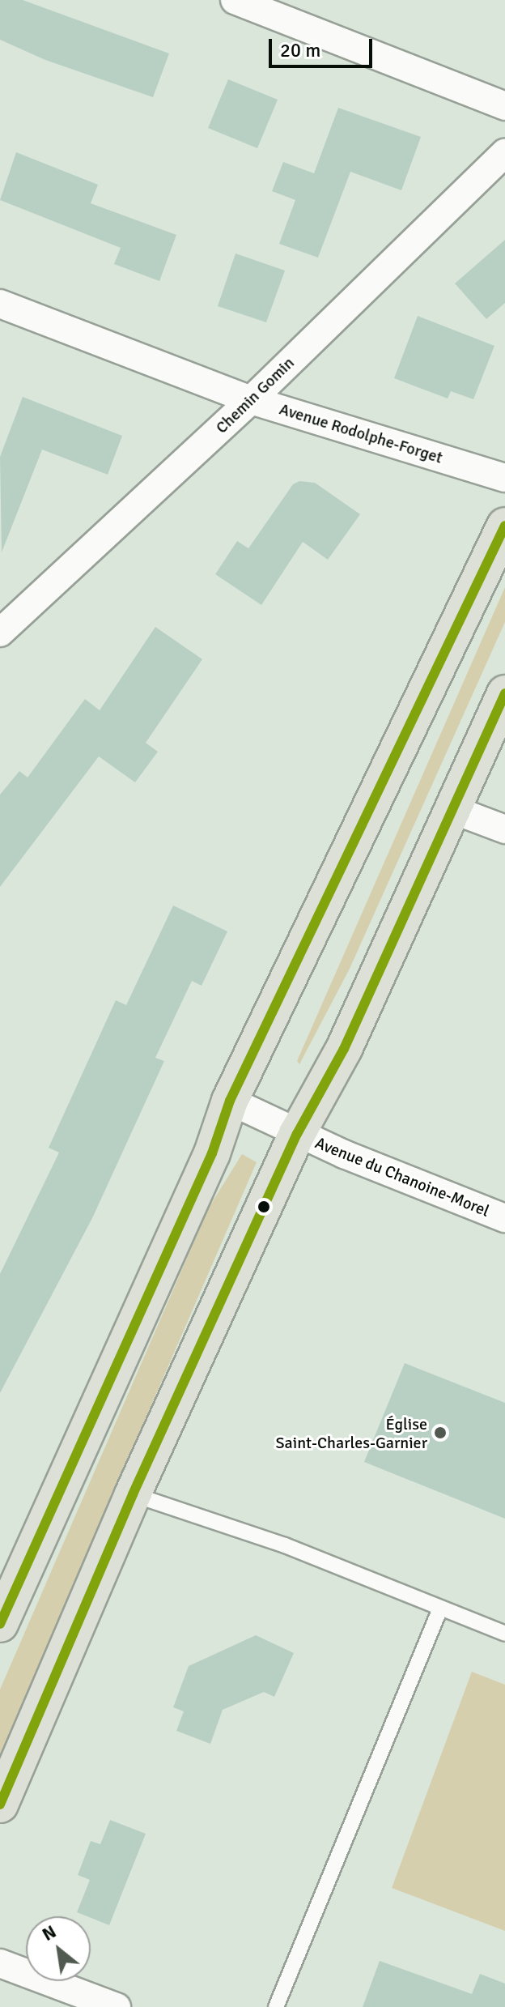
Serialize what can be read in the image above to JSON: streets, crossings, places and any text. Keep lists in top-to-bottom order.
{
  "streets": {
    "street": ["Chemin Gomin", "Avenue Rodolphe-Forget", "Avenue du Chanoine-Morel"]
  },
  "crossings": [
    ["Chemin Gomin", "Avenue Rodolphe-Forget"]
  ],
  "places": ["Église Saint-Charles-Garnier"],
  "scale_bar": "20 m",
  "north": "top left"
}
